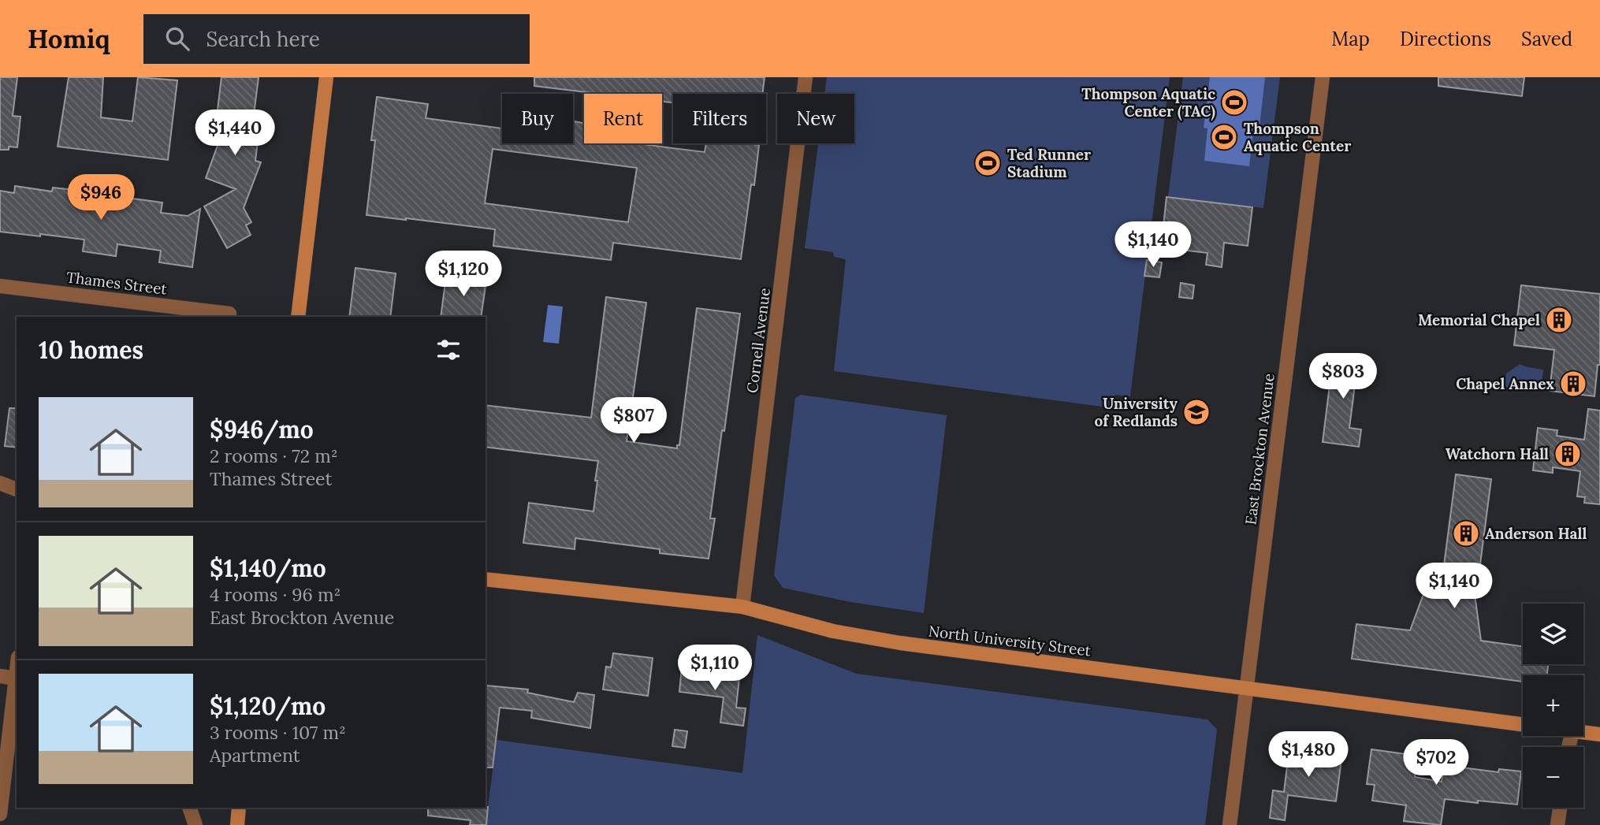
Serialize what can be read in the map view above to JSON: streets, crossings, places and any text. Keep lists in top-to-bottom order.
{
  "streets": {
    "street": [
      "Thames Street",
      "Cornell Avenue",
      "East Brockton Avenue",
      "North University Street"
    ]
  },
  "crossings": [
    ["Cornell Avenue", "North University Street"],
    ["East Brockton Avenue", "North University Street"]
  ],
  "places": {
    "sports": ["Thompson Aquatic Center (TAC)", "Thompson Aquatic Center", "Ted Runner Stadium"],
    "building": [
      "Memorial Chapel",
      "Chapel Annex",
      "Watchorn Hall",
      "Anderson Hall"
    ],
    "school or university": ["University of Redlands"]
  },
  "page": {
    "header": "Homiq",
    "search": "Search here",
    "nav": ["Map", "Directions", "Saved"],
    "chip": [
      "Buy",
      "Rent",
      "Filters",
      "New"
    ],
    "price": [
      "$1,440",
      "$946",
      "$1,140",
      "$1,120",
      "$803",
      "$807",
      "$1,140",
      "$1,110",
      "$1,480",
      "$702"
    ],
    "heading": "10 homes",
    "list": [
      {
        "name": "$946/mo",
        "note": "2 rooms · 72 m² · Thames Street"
      },
      {
        "name": "$1,140/mo",
        "note": "4 rooms · 96 m² · East Brockton Avenue"
      },
      {
        "name": "$1,120/mo",
        "note": "3 rooms · 107 m² · Apartment"
      }
    ],
    "map_buttons": ["+", "−"]
  }
}
